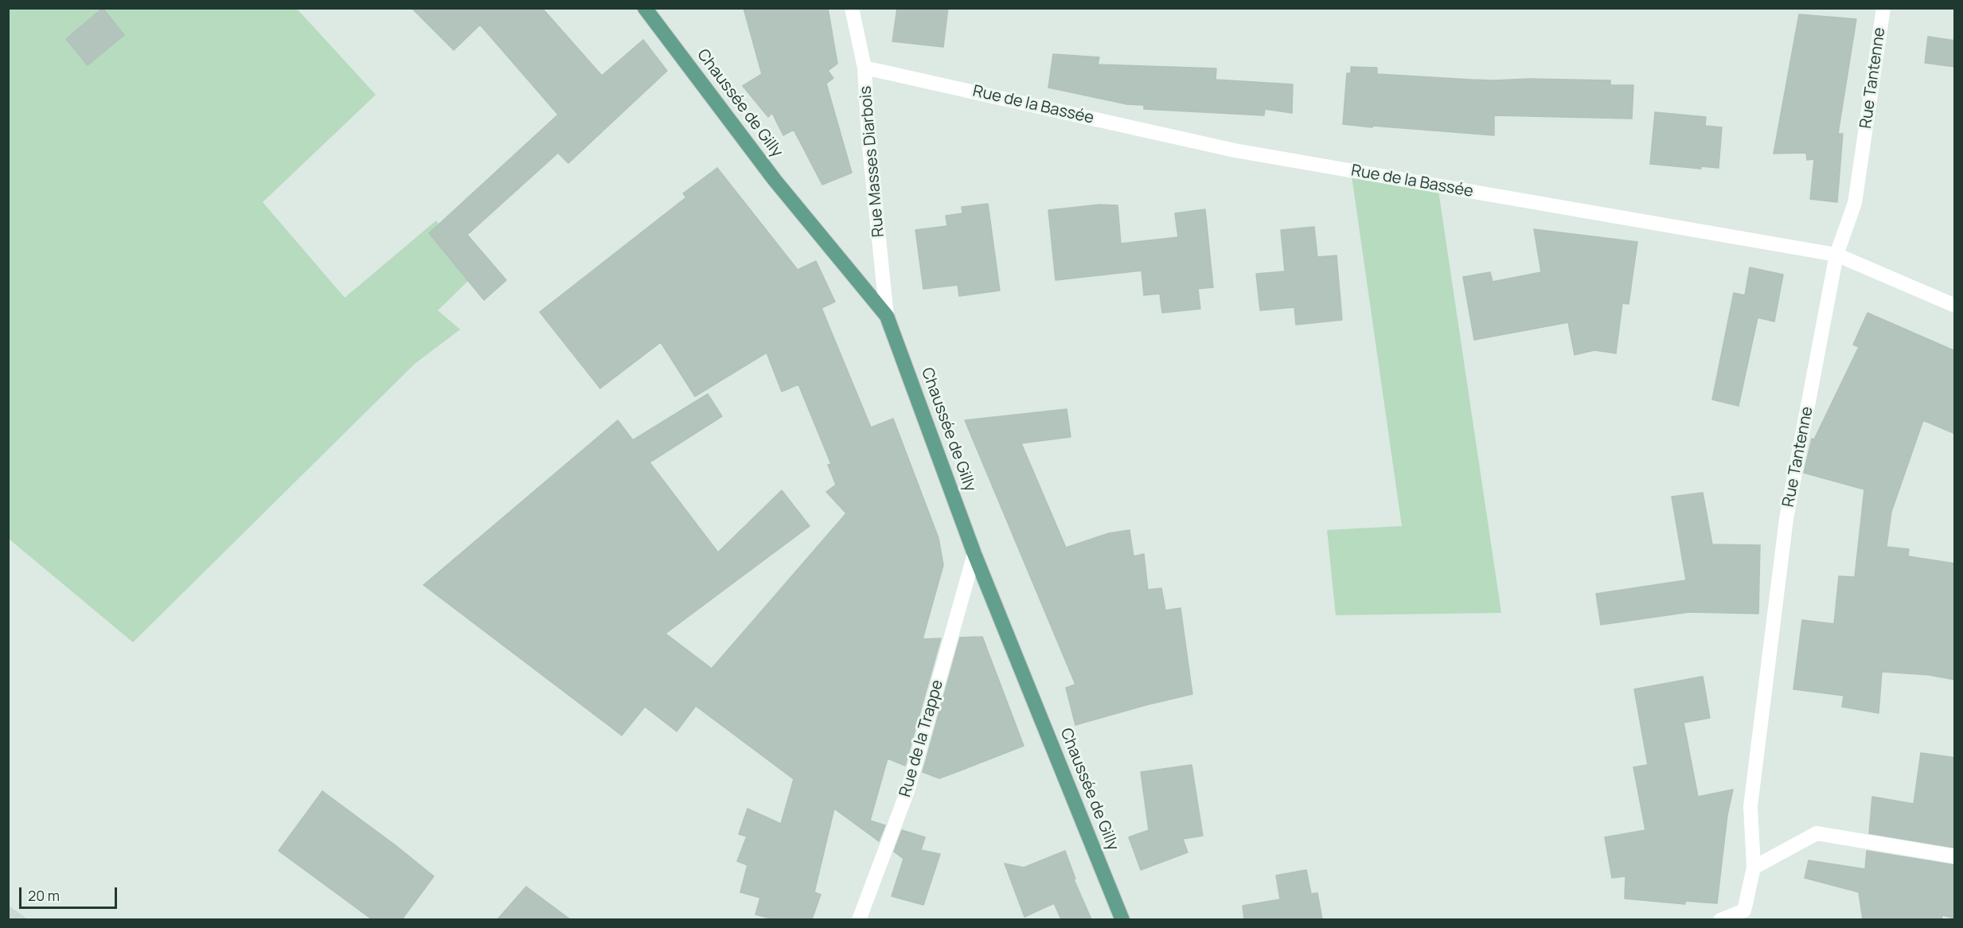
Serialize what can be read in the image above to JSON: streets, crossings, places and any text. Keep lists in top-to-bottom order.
{
  "streets": {
    "main road": ["Chaussée de Gilly"],
    "street": [
      "Rue Tantenne",
      "Rue de la Bassée",
      "Rue Masses Diarbois",
      "Rue de la Trappe"
    ]
  },
  "crossings": [
    ["Rue Tantenne", "Rue de la Bassée"],
    ["Chaussée de Gilly", "Rue Masses Diarbois"],
    ["Chaussée de Gilly", "Rue de la Trappe"],
    ["Rue de la Bassée", "Rue Masses Diarbois"]
  ],
  "scale_bar": "20 m"
}
